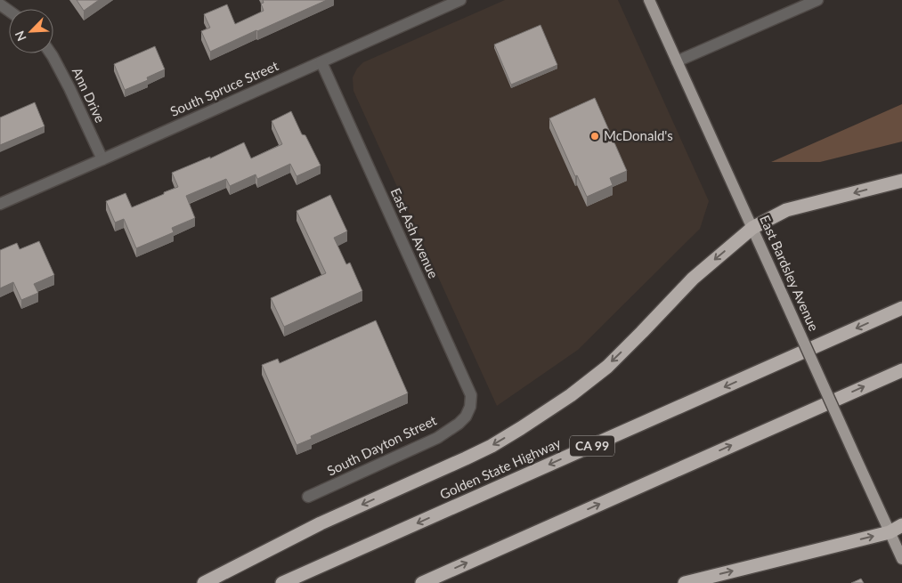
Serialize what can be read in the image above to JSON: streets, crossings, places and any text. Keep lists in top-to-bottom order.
{
  "streets": {
    "highway": ["CA 99", "Golden State Highway"],
    "main road": ["East Bardsley Avenue"],
    "street": [
      "South Spruce Street",
      "Ann Drive",
      "East Ash Avenue",
      "South Dayton Street"
    ]
  },
  "crossings": [
    ["South Spruce Street", "Ann Drive"],
    ["South Spruce Street", "East Ash Avenue"],
    ["East Ash Avenue", "South Dayton Street"]
  ],
  "places": ["McDonald's"],
  "north": "bottom left"
}
